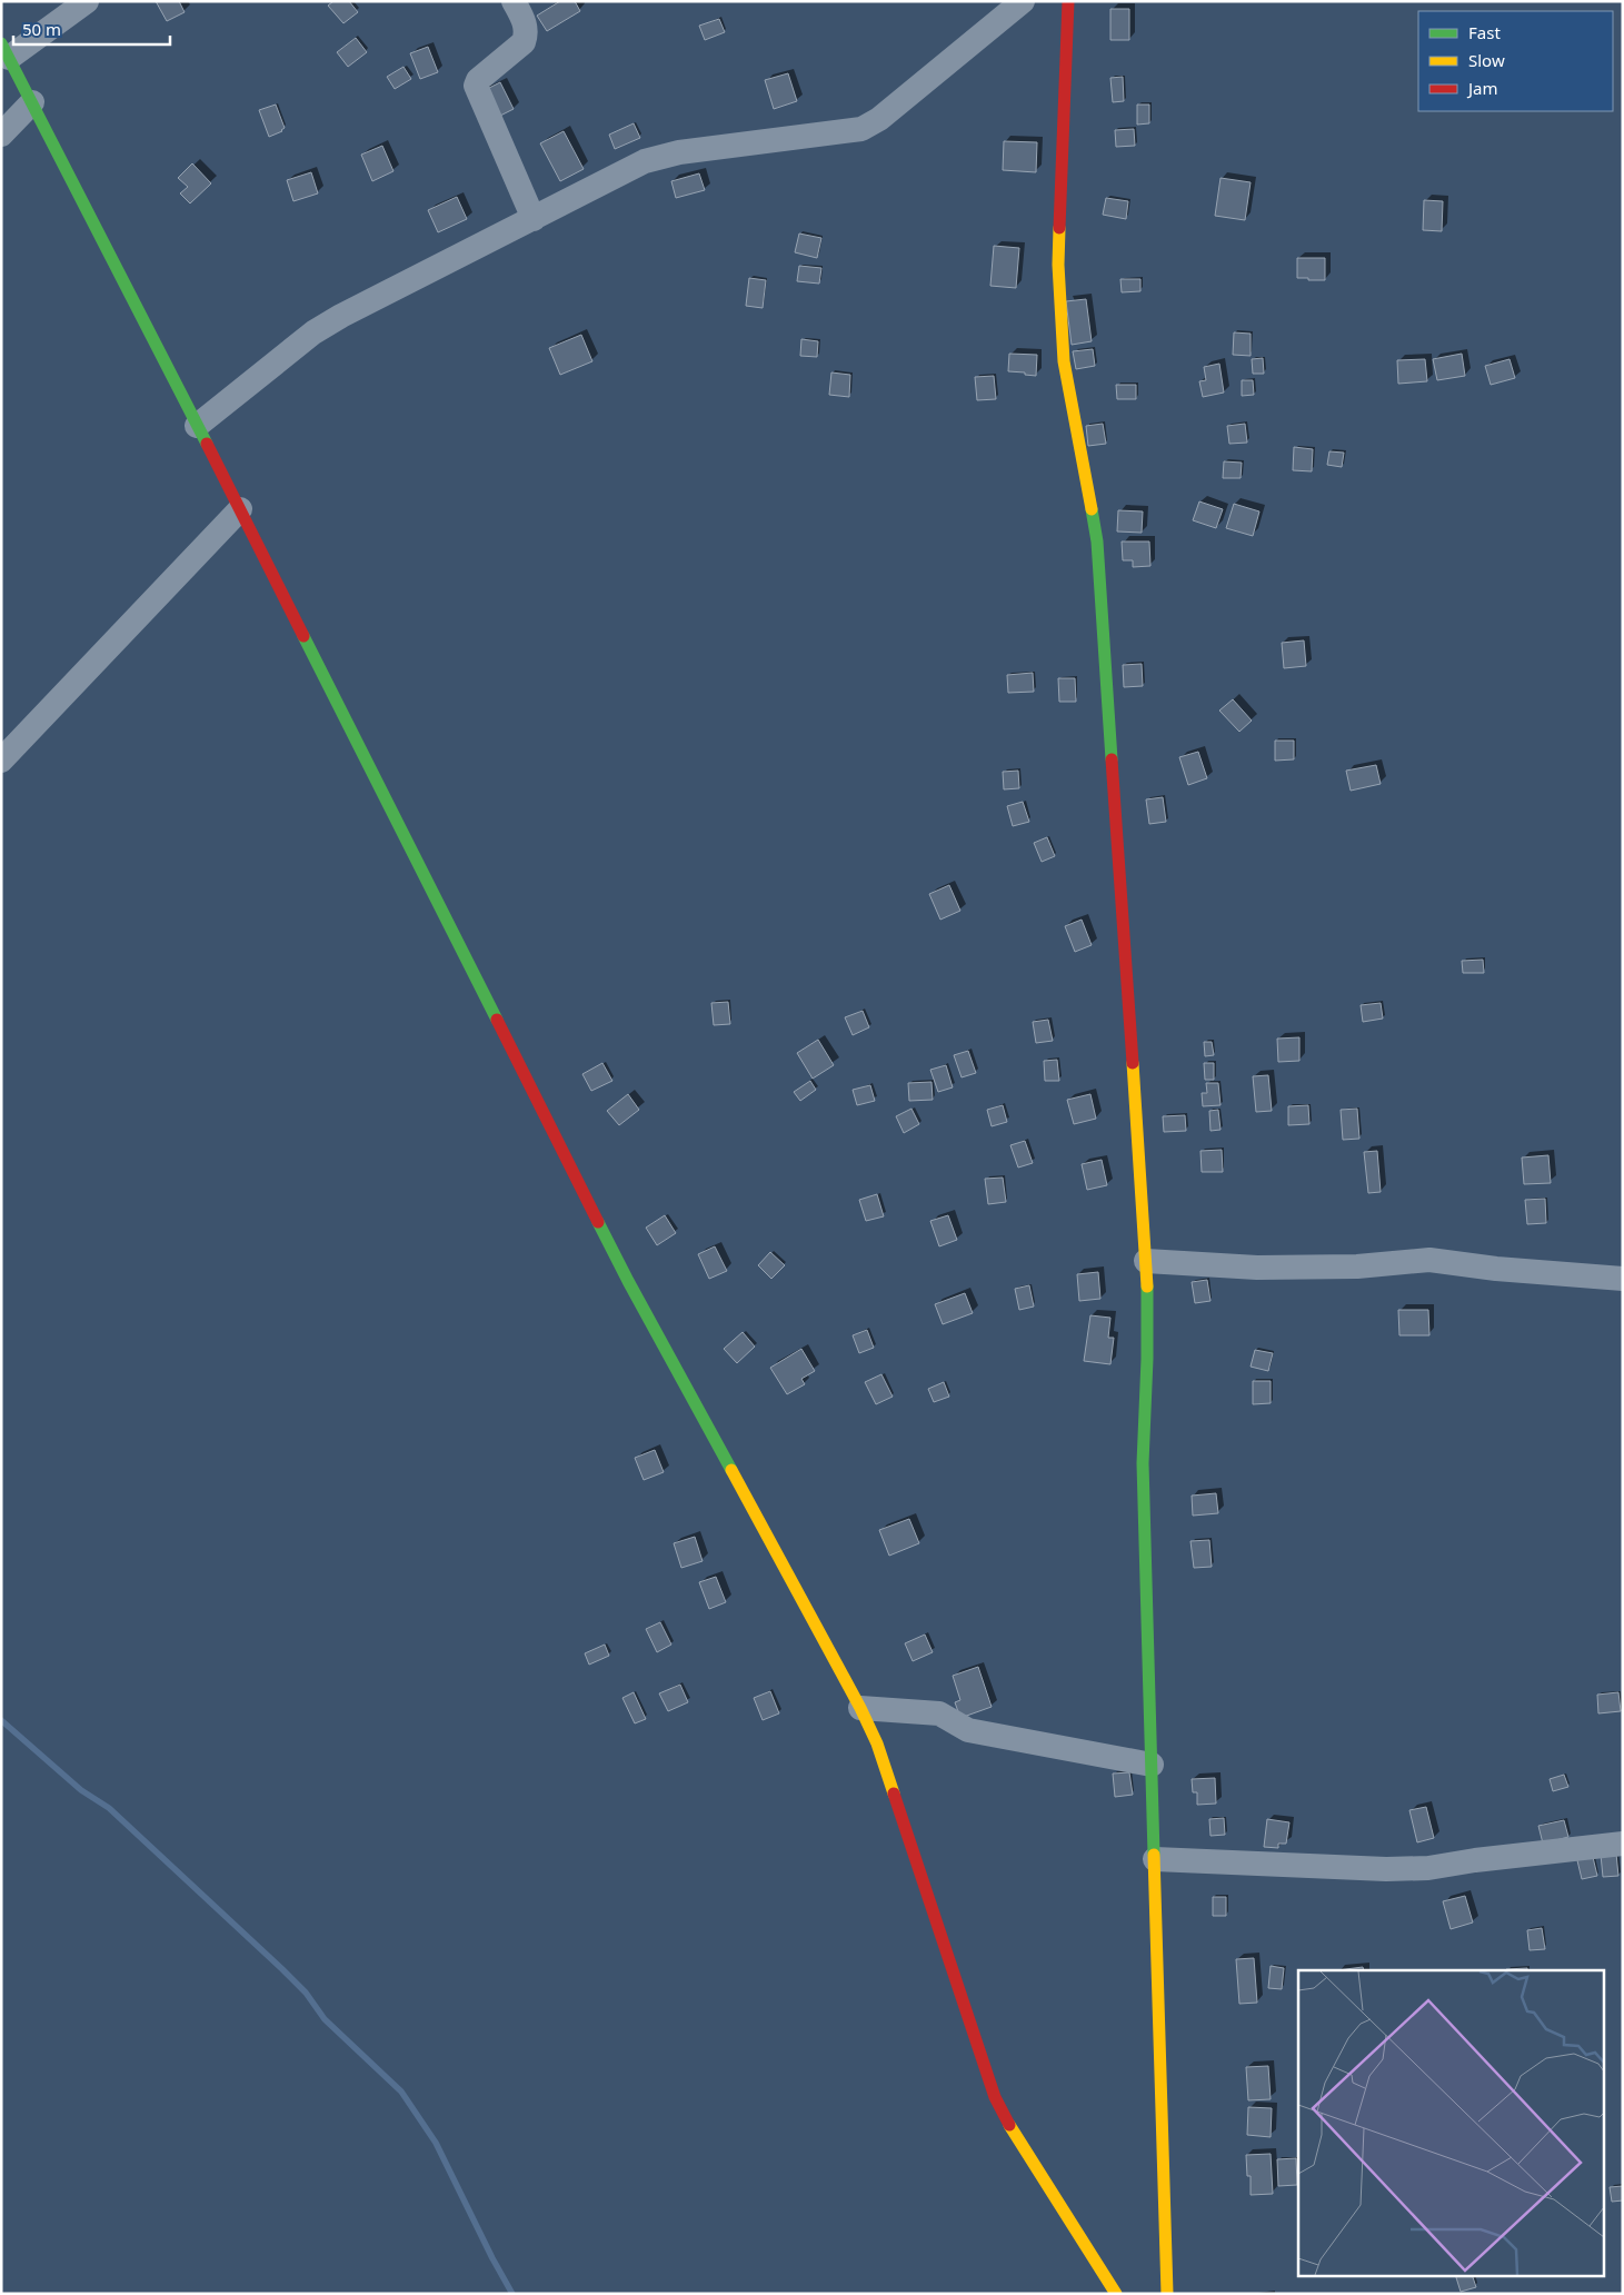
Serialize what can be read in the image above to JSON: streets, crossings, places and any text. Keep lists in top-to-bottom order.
{
  "legend": ["Fast", "Slow", "Jam"],
  "scale_bar": "50 m"
}
